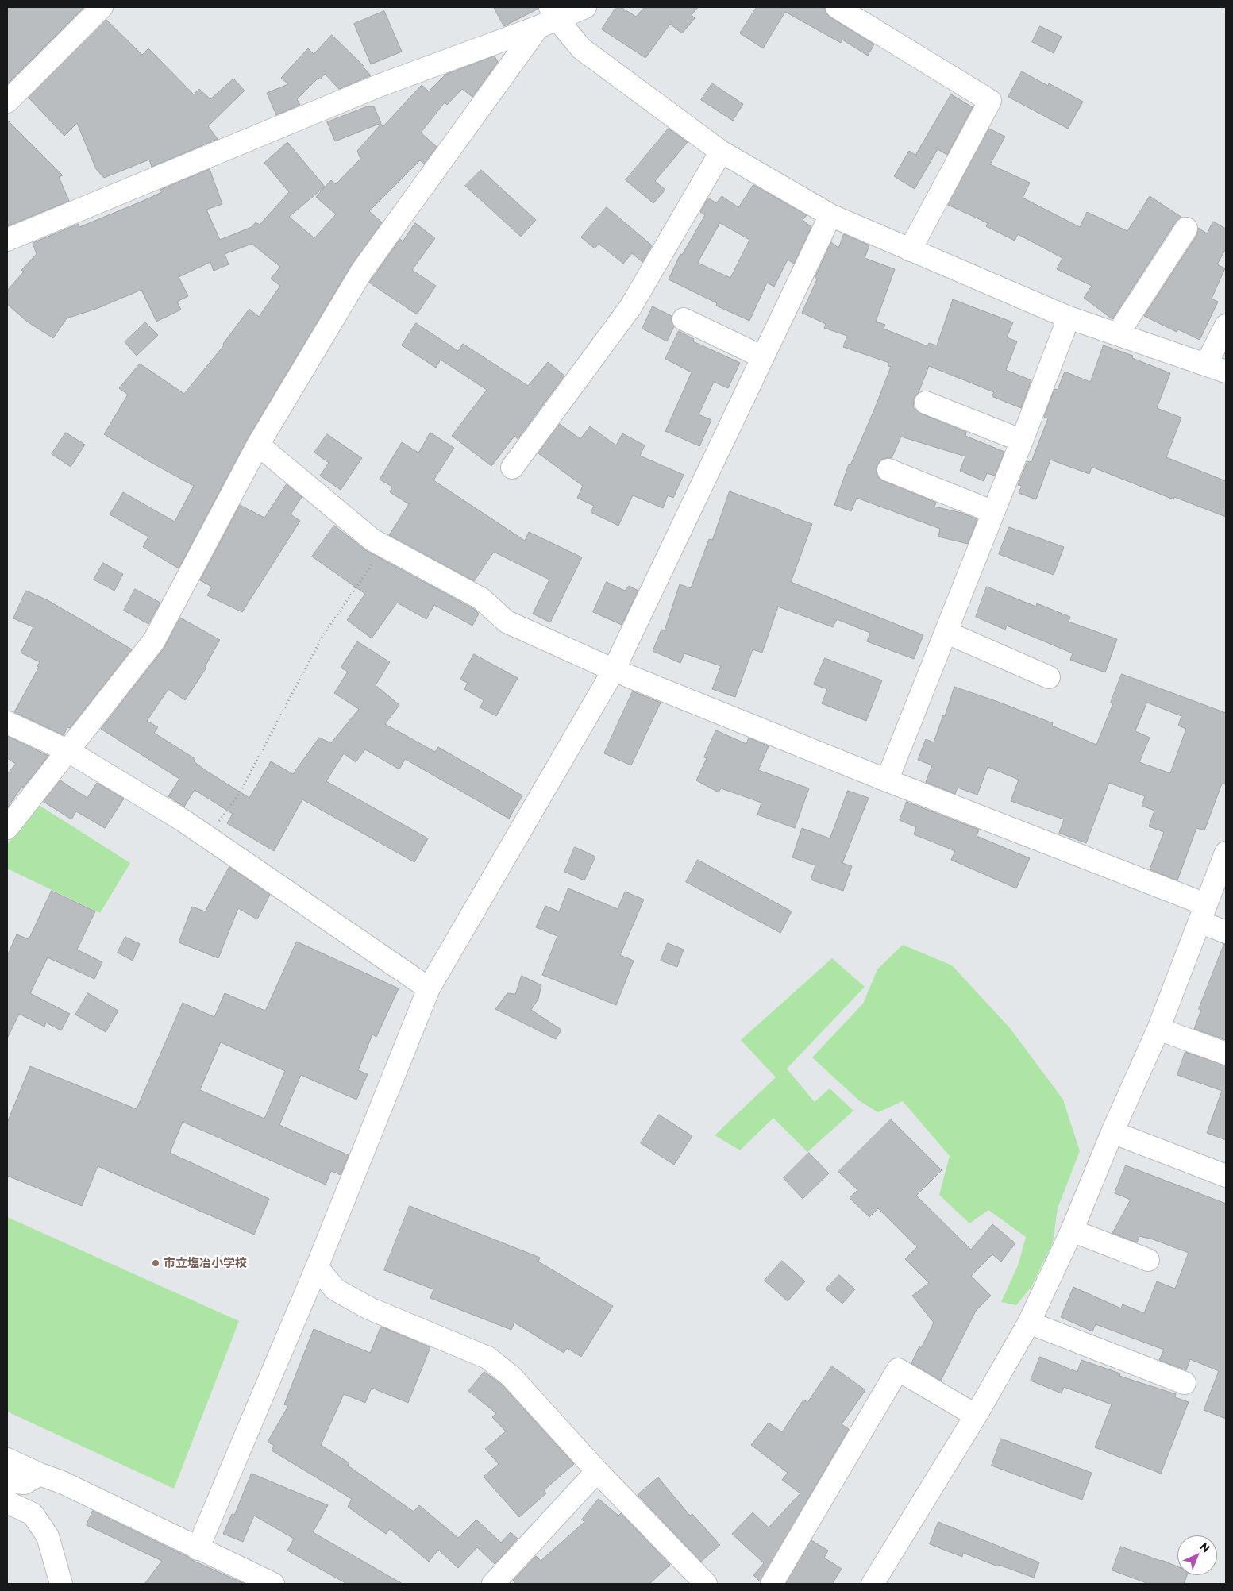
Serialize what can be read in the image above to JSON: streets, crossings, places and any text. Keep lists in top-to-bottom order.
{
  "places": ["市立塩冶小学校"],
  "north": "top right"
}
